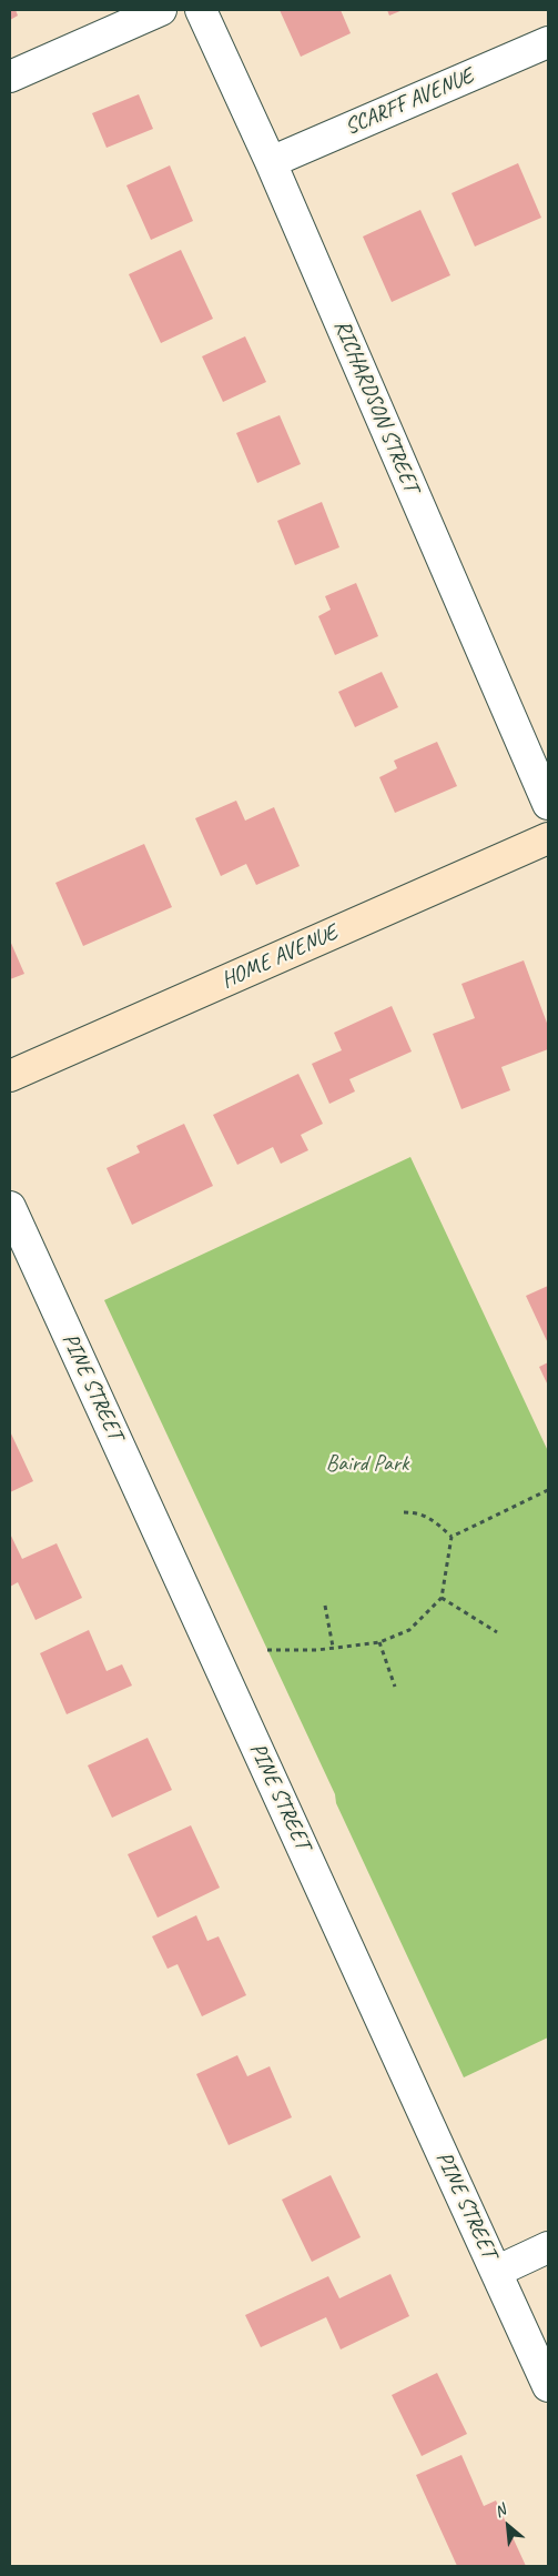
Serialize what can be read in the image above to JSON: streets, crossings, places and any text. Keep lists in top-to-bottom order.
{
  "streets": {
    "main road": ["HOME AVENUE"],
    "street": ["SCARFF AVENUE", "RICHARDSON STREET", "PINE STREET"]
  },
  "crossings": [
    ["SCARFF AVENUE", "RICHARDSON STREET"]
  ],
  "parks": ["Baird Park"],
  "north": "top left"
}
